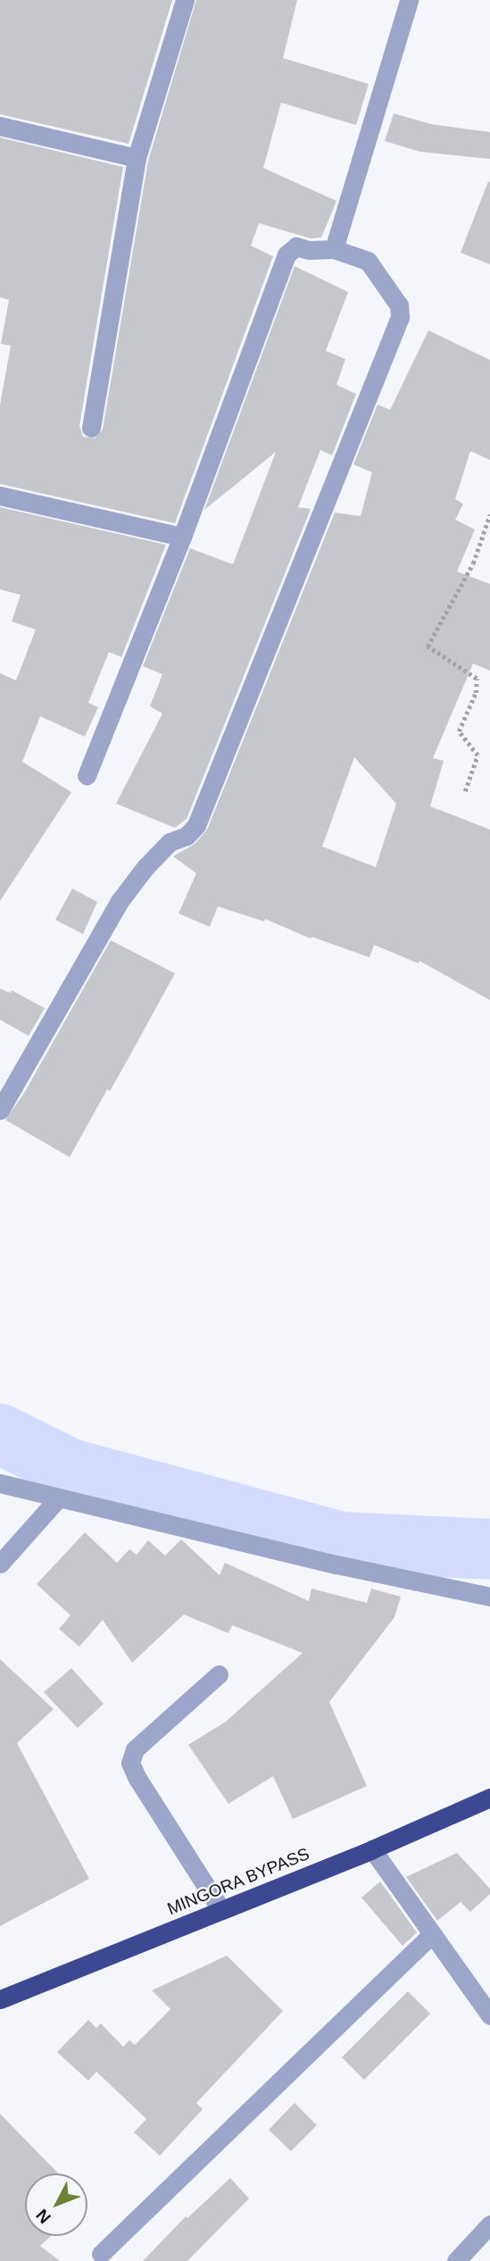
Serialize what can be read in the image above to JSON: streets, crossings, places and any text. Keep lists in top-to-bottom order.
{
  "streets": {
    "highway": ["MINGORA BYPASS"]
  },
  "north": "bottom left"
}
